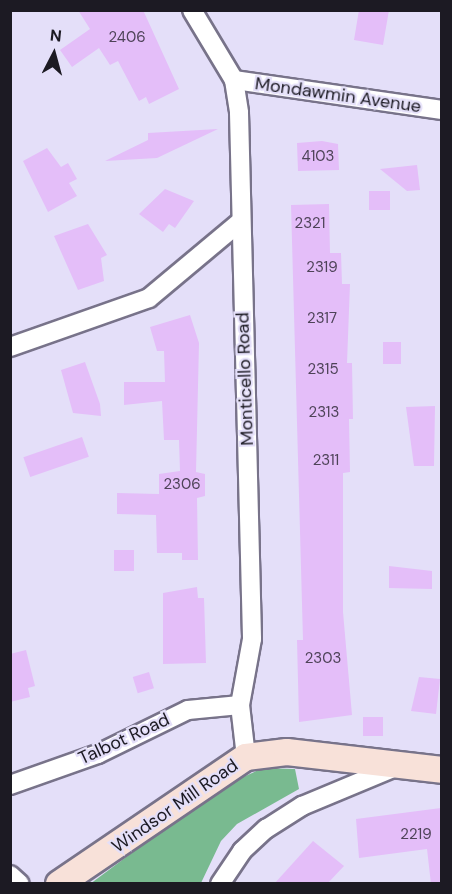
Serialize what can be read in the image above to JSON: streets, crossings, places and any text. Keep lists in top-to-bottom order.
{
  "streets": {
    "main road": ["Windsor Mill Road"],
    "street": ["Mondawmin Avenue", "Monticello Road", "Talbot Road"]
  },
  "crossings": [
    ["Mondawmin Avenue", "Monticello Road"],
    ["Monticello Road", "Talbot Road"],
    ["Monticello Road", "Windsor Mill Road"]
  ],
  "house_numbers": [
    "2406",
    "4103",
    "2321",
    "2319",
    "2317",
    "2315",
    "2313",
    "2311",
    "2306",
    "2303",
    "2219"
  ],
  "north": "top"
}
